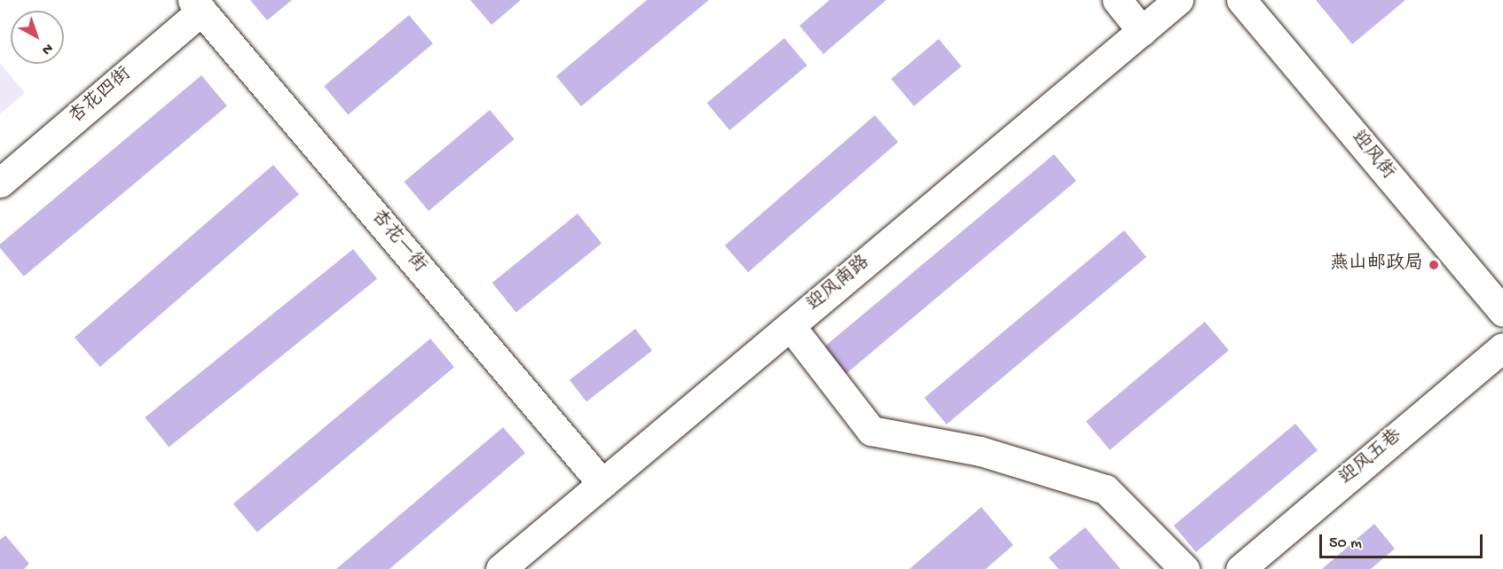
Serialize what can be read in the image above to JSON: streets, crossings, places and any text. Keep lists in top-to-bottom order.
{
  "streets": {
    "street": [
      "杏花四街",
      "迎风街",
      "杏花一街",
      "迎风南路",
      "迎风五巷"
    ]
  },
  "crossings": [
    ["杏花四街", "杏花一街"],
    ["杏花一街", "迎风南路"]
  ],
  "places": ["燕山邮政局"],
  "scale_bar": "50 m",
  "north": "bottom right"
}
